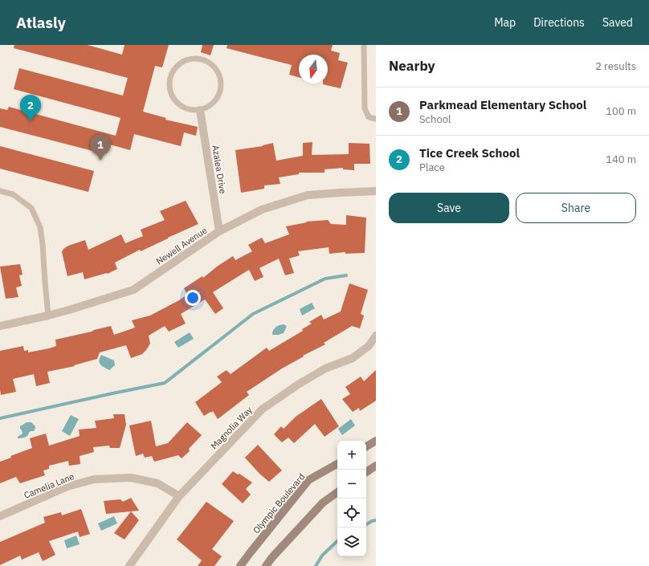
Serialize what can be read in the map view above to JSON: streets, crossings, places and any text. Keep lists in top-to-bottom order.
{
  "streets": {
    "main road": ["Olympic Boulevard"],
    "street": [
      "Azalea Drive",
      "Newell Avenue",
      "Magnolia Way",
      "Camelia Lane"
    ]
  },
  "crossings": [
    ["Azalea Drive", "Newell Avenue"],
    ["Magnolia Way", "Camelia Lane"]
  ],
  "north": "bottom",
  "page": {
    "header": "Atlasly",
    "nav": ["Map", "Directions", "Saved"],
    "heading": ["Nearby", "2 results"],
    "list": [
      {
        "mark": "1",
        "name": "Parkmead Elementary School",
        "note": "School",
        "value": "100 m"
      },
      {
        "mark": "2",
        "name": "Tice Creek School",
        "note": "Place",
        "value": "140 m"
      }
    ],
    "pins": ["2", "1"],
    "buttons": ["Save", "Share"],
    "map_buttons": ["+", "−"]
  }
}
